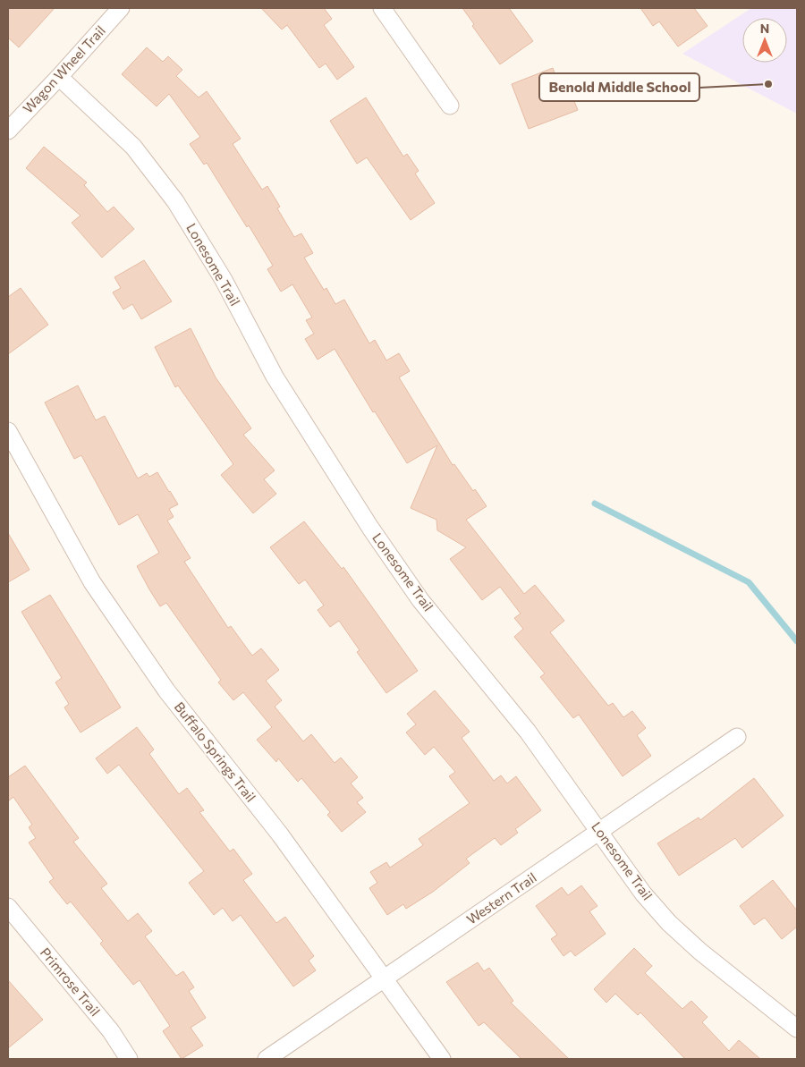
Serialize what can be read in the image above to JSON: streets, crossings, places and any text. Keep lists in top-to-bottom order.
{
  "streets": {
    "street": [
      "Wagon Wheel Trail",
      "Lonesome Trail",
      "Buffalo Springs Trail",
      "Western Trail",
      "Primrose Trail"
    ]
  },
  "crossings": [
    ["Wagon Wheel Trail", "Lonesome Trail"],
    ["Lonesome Trail", "Western Trail"],
    ["Buffalo Springs Trail", "Western Trail"]
  ],
  "places": ["Benold Middle School"],
  "north": "top"
}
